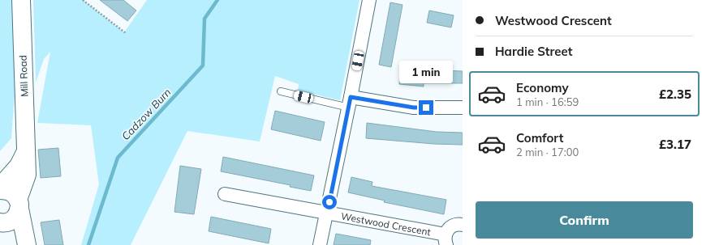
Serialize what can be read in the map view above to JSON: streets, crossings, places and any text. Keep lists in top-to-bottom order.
{
  "streets": {
    "main road": ["Mill Road"],
    "street": ["Westwood Crescent"]
  },
  "water": ["Cadzow Burn"],
  "page": {
    "banner": ["Westwood Crescent", "Hardie Street"],
    "bubble": "1 min",
    "list": [
      {
        "name": "Economy",
        "note": "1 min · 16:59",
        "value": "£2.35"
      },
      {
        "name": "Comfort",
        "note": "2 min · 17:00",
        "value": "£3.17"
      }
    ],
    "buttons": "Confirm"
  }
}
